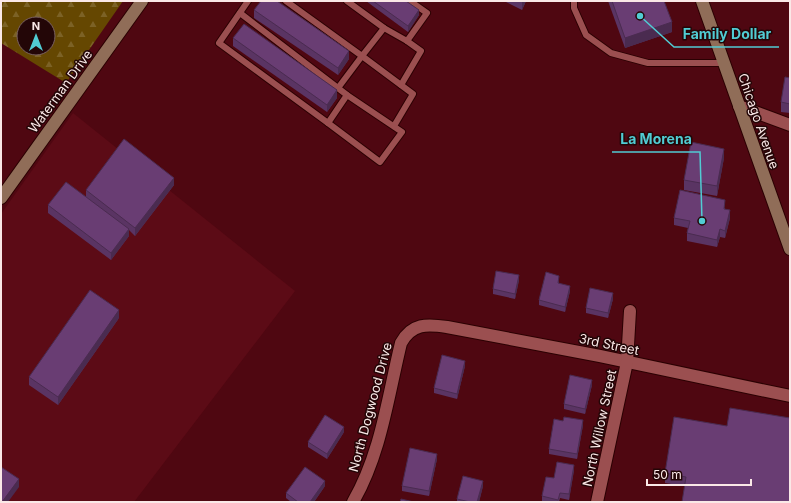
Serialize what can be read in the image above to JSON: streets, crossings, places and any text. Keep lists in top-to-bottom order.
{
  "streets": {
    "street": [
      "Waterman Drive",
      "Chicago Avenue",
      "3rd Street",
      "North Dogwood Drive",
      "North Willow Street"
    ]
  },
  "crossings": [
    ["3rd Street", "North Dogwood Drive"],
    ["3rd Street", "North Willow Street"]
  ],
  "places": ["Family Dollar", "La Morena"],
  "scale_bar": "50 m",
  "north": "top"
}
